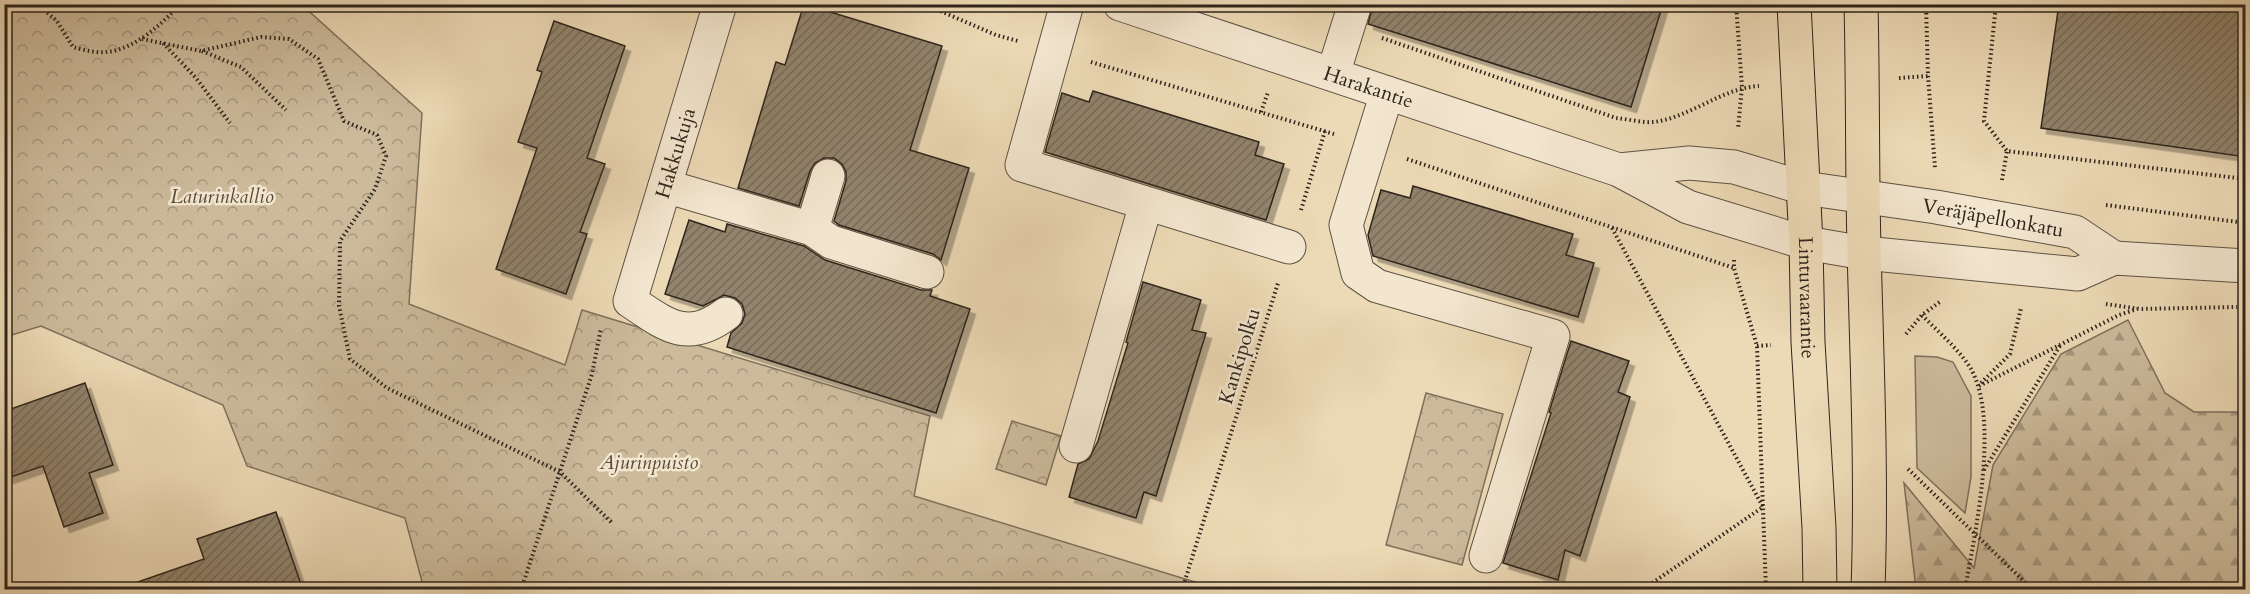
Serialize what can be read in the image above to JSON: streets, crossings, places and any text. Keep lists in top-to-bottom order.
{
  "streets": {
    "main road": ["Lintuvaarantie"],
    "street": ["Harakantie", "Hakkukuja", "Veräjäpellonkatu"],
    "path": ["Kankipolku"]
  },
  "crossings": [
    ["Harakantie", "Veräjäpellonkatu"],
    ["Harakantie", "Lintuvaarantie"]
  ],
  "parks": ["Laturinkallio", "Ajurinpuisto"]
}
